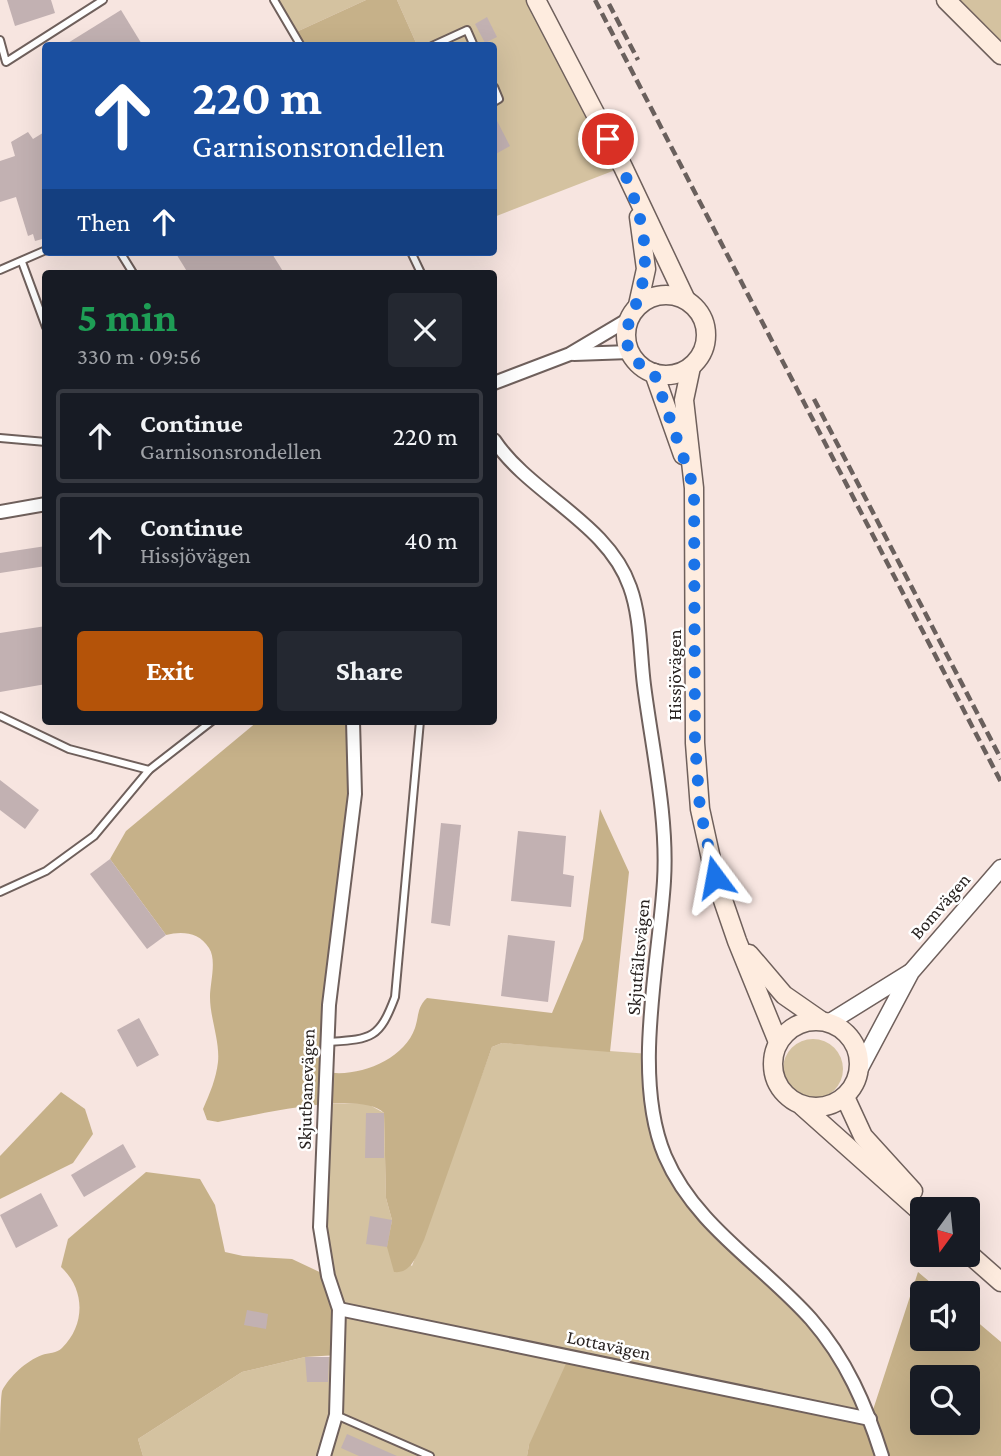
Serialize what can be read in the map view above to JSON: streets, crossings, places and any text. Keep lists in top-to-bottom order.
{
  "streets": {
    "main road": ["Hissjövägen"],
    "street": [
      "Bomvägen",
      "Skjutfältsvägen",
      "Skjutbanevägen",
      "Lottavägen"
    ]
  },
  "crossings": [
    ["Hissjövägen", "Bomvägen"],
    ["Skjutfältsvägen", "Lottavägen"],
    ["Skjutbanevägen", "Lottavägen"]
  ],
  "north": "bottom",
  "page": {
    "turn": ["220 m", "Garnisonsrondellen"],
    "then": "Then",
    "heading": ["5 min", "330 m · 09:56"],
    "list": [
      {
        "name": "Continue",
        "note": "Garnisonsrondellen",
        "value": "220 m"
      },
      {
        "name": "Continue",
        "note": "Hissjövägen",
        "value": "40 m"
      }
    ],
    "buttons": ["Exit", "Share"]
  }
}
